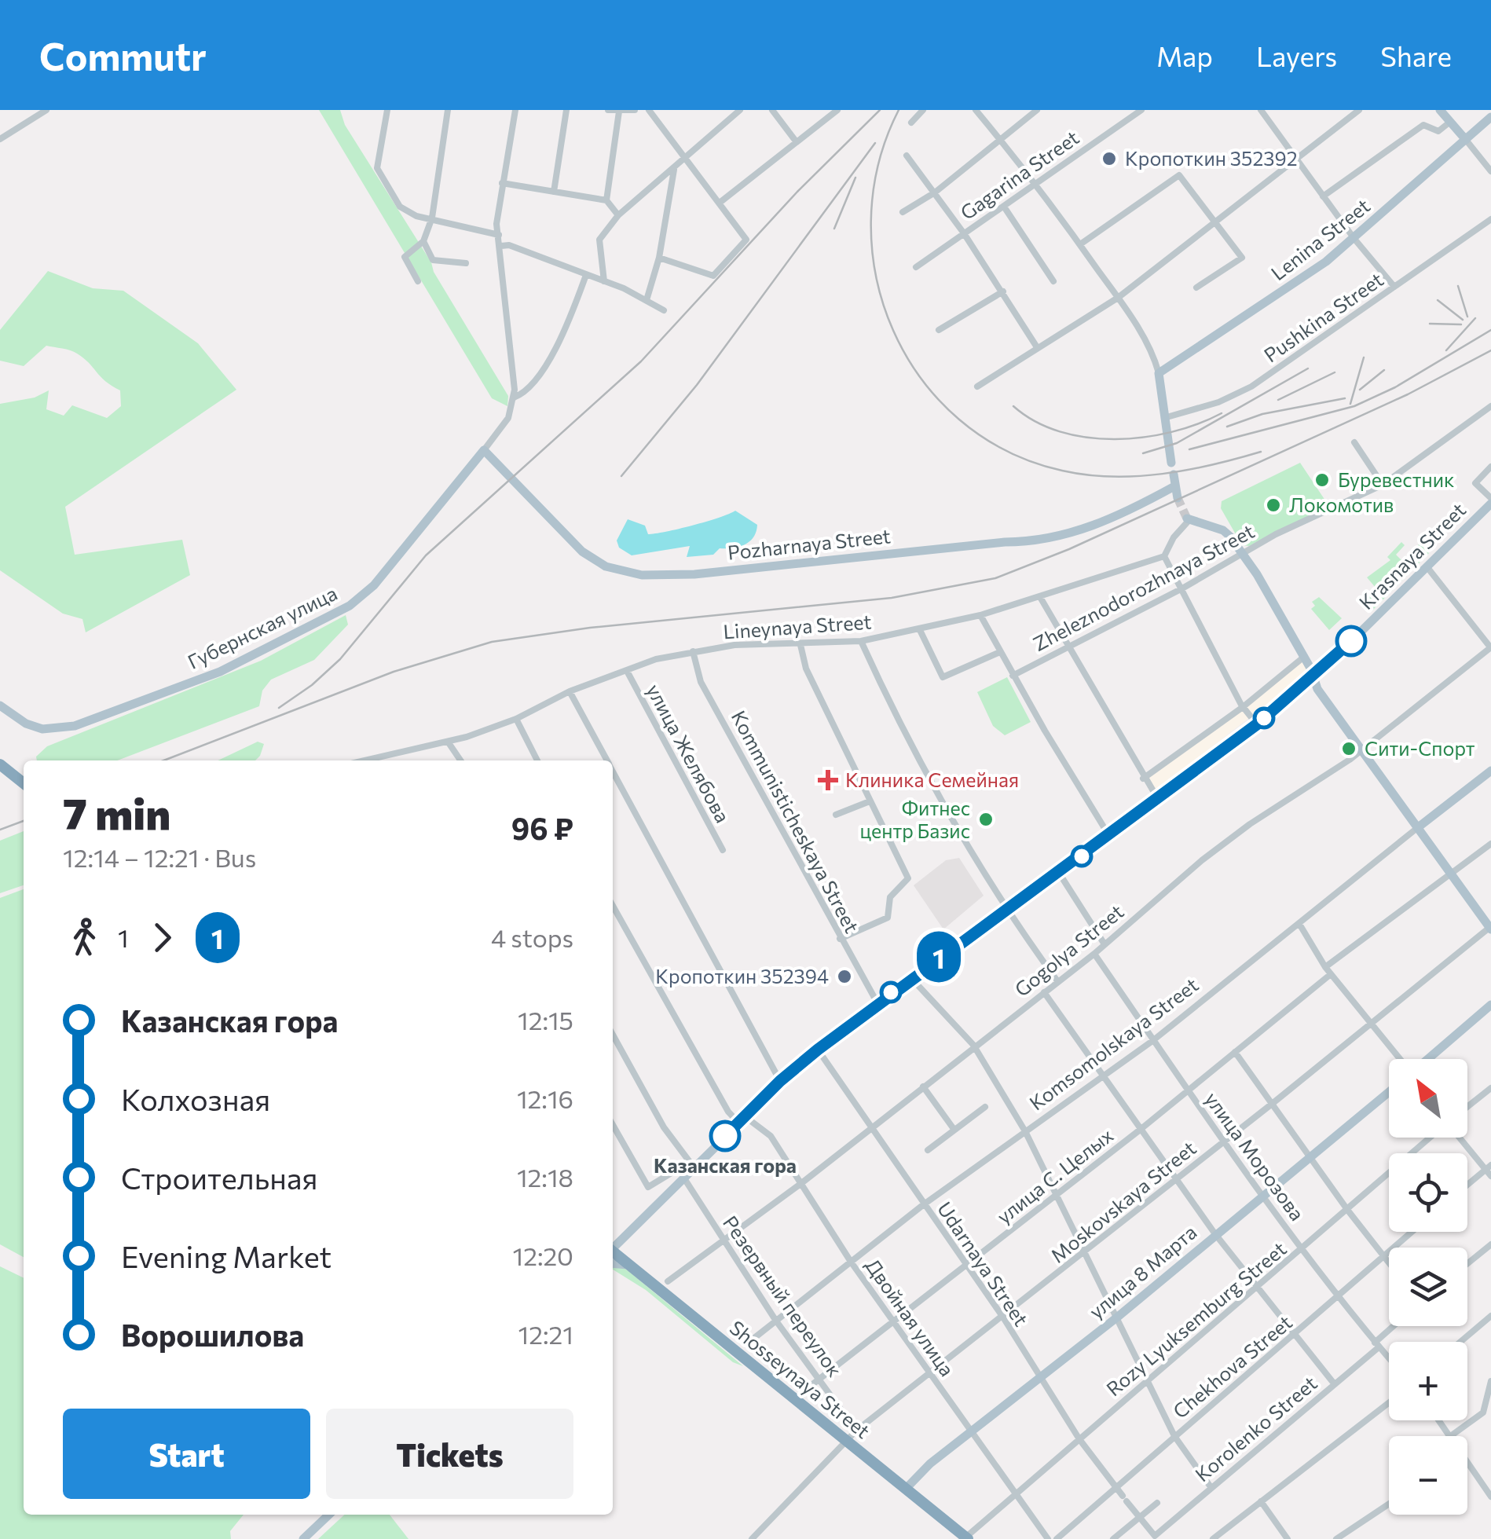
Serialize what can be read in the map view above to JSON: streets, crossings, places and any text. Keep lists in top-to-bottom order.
{
  "streets": {
    "highway": ["Shosseynaya Street"],
    "main road": [
      "Lenina Street",
      "Pozharnaya Street",
      "Krasnaya Street",
      "Губернская улица",
      "Komsomolskaya Street",
      "улица 8 Марта"
    ],
    "street": [
      "Gagarina Street",
      "Pushkina Street",
      "Zheleznodorozhnaya Street",
      "Lineynaya Street",
      "улица Желябова",
      "Kommunisticheskaya Street",
      "Gogolya Street",
      "улица Морозова",
      "улица С. Целых",
      "Moskovskaya Street",
      "Udarnaya Street",
      "Резервный переулок",
      "Двойная улица",
      "Rozy Lyuksemburg Street",
      "Chekhova Street",
      "Korolenko Street"
    ]
  },
  "crossings": [
    ["Pozharnaya Street", "Губернская улица"],
    ["Krasnaya Street", "Kommunisticheskaya Street"],
    ["Krasnaya Street", "Udarnaya Street"],
    ["Krasnaya Street", "Резервный переулок"],
    ["Krasnaya Street", "Двойная улица"],
    ["Lineynaya Street", "улица Желябова"],
    ["Lineynaya Street", "Kommunisticheskaya Street"],
    ["Gogolya Street", "улица Морозова"],
    ["Gogolya Street", "Udarnaya Street"],
    ["Gogolya Street", "Резервный переулок"],
    ["Gogolya Street", "Двойная улица"],
    ["Komsomolskaya Street", "улица Морозова"],
    ["Komsomolskaya Street", "Udarnaya Street"],
    ["Komsomolskaya Street", "Резервный переулок"],
    ["Komsomolskaya Street", "Двойная улица"],
    ["улица Морозова", "улица С. Целых"],
    ["улица Морозова", "Moskovskaya Street"],
    ["улица Морозова", "улица 8 Марта"],
    ["улица Морозова", "Rozy Lyuksemburg Street"],
    ["улица Морозова", "Chekhova Street"],
    ["улица Морозова", "Korolenko Street"],
    ["улица С. Целых", "Udarnaya Street"],
    ["улица С. Целых", "Резервный переулок"],
    ["улица С. Целых", "Двойная улица"],
    ["улица С. Целых", "Shosseynaya Street"],
    ["Moskovskaya Street", "Udarnaya Street"],
    ["Moskovskaya Street", "Резервный переулок"],
    ["Moskovskaya Street", "Двойная улица"],
    ["Moskovskaya Street", "Shosseynaya Street"],
    ["Udarnaya Street", "улица 8 Марта"],
    ["Udarnaya Street", "Rozy Lyuksemburg Street"],
    ["Udarnaya Street", "Chekhova Street"],
    ["Udarnaya Street", "Korolenko Street"],
    ["улица 8 Марта", "Двойная улица"],
    ["улица 8 Марта", "Shosseynaya Street"],
    ["Двойная улица", "Rozy Lyuksemburg Street"],
    ["Rozy Lyuksemburg Street", "Shosseynaya Street"]
  ],
  "places": {
    "other": [
      "Кропоткин 352392",
      "Буревестник",
      "Локомотив",
      "Сити-Спорт",
      "Фитнес центр Базис",
      "Кропоткин 352394",
      "Казанская гора"
    ],
    "health": ["Клиника Семейная"]
  },
  "lines": ["bus line 1"],
  "north": "top left",
  "page": {
    "header": "Commutr",
    "nav": ["Map", "Layers", "Share"],
    "on_map": "1",
    "heading": ["7 min", "12:14 – 12:21 · Bus", "96 ₽"],
    "legs": ["1", "1", "4 stops"],
    "list": [
      {
        "name": "Казанская гора",
        "value": "12:15"
      },
      {
        "name": "Колхозная",
        "value": "12:16"
      },
      {
        "name": "Строительная",
        "value": "12:18"
      },
      {
        "name": "Evening Market",
        "value": "12:20"
      },
      {
        "name": "Ворошилова",
        "value": "12:21"
      }
    ],
    "map_buttons": ["+", "−"],
    "buttons": ["Start", "Tickets"]
  }
}
